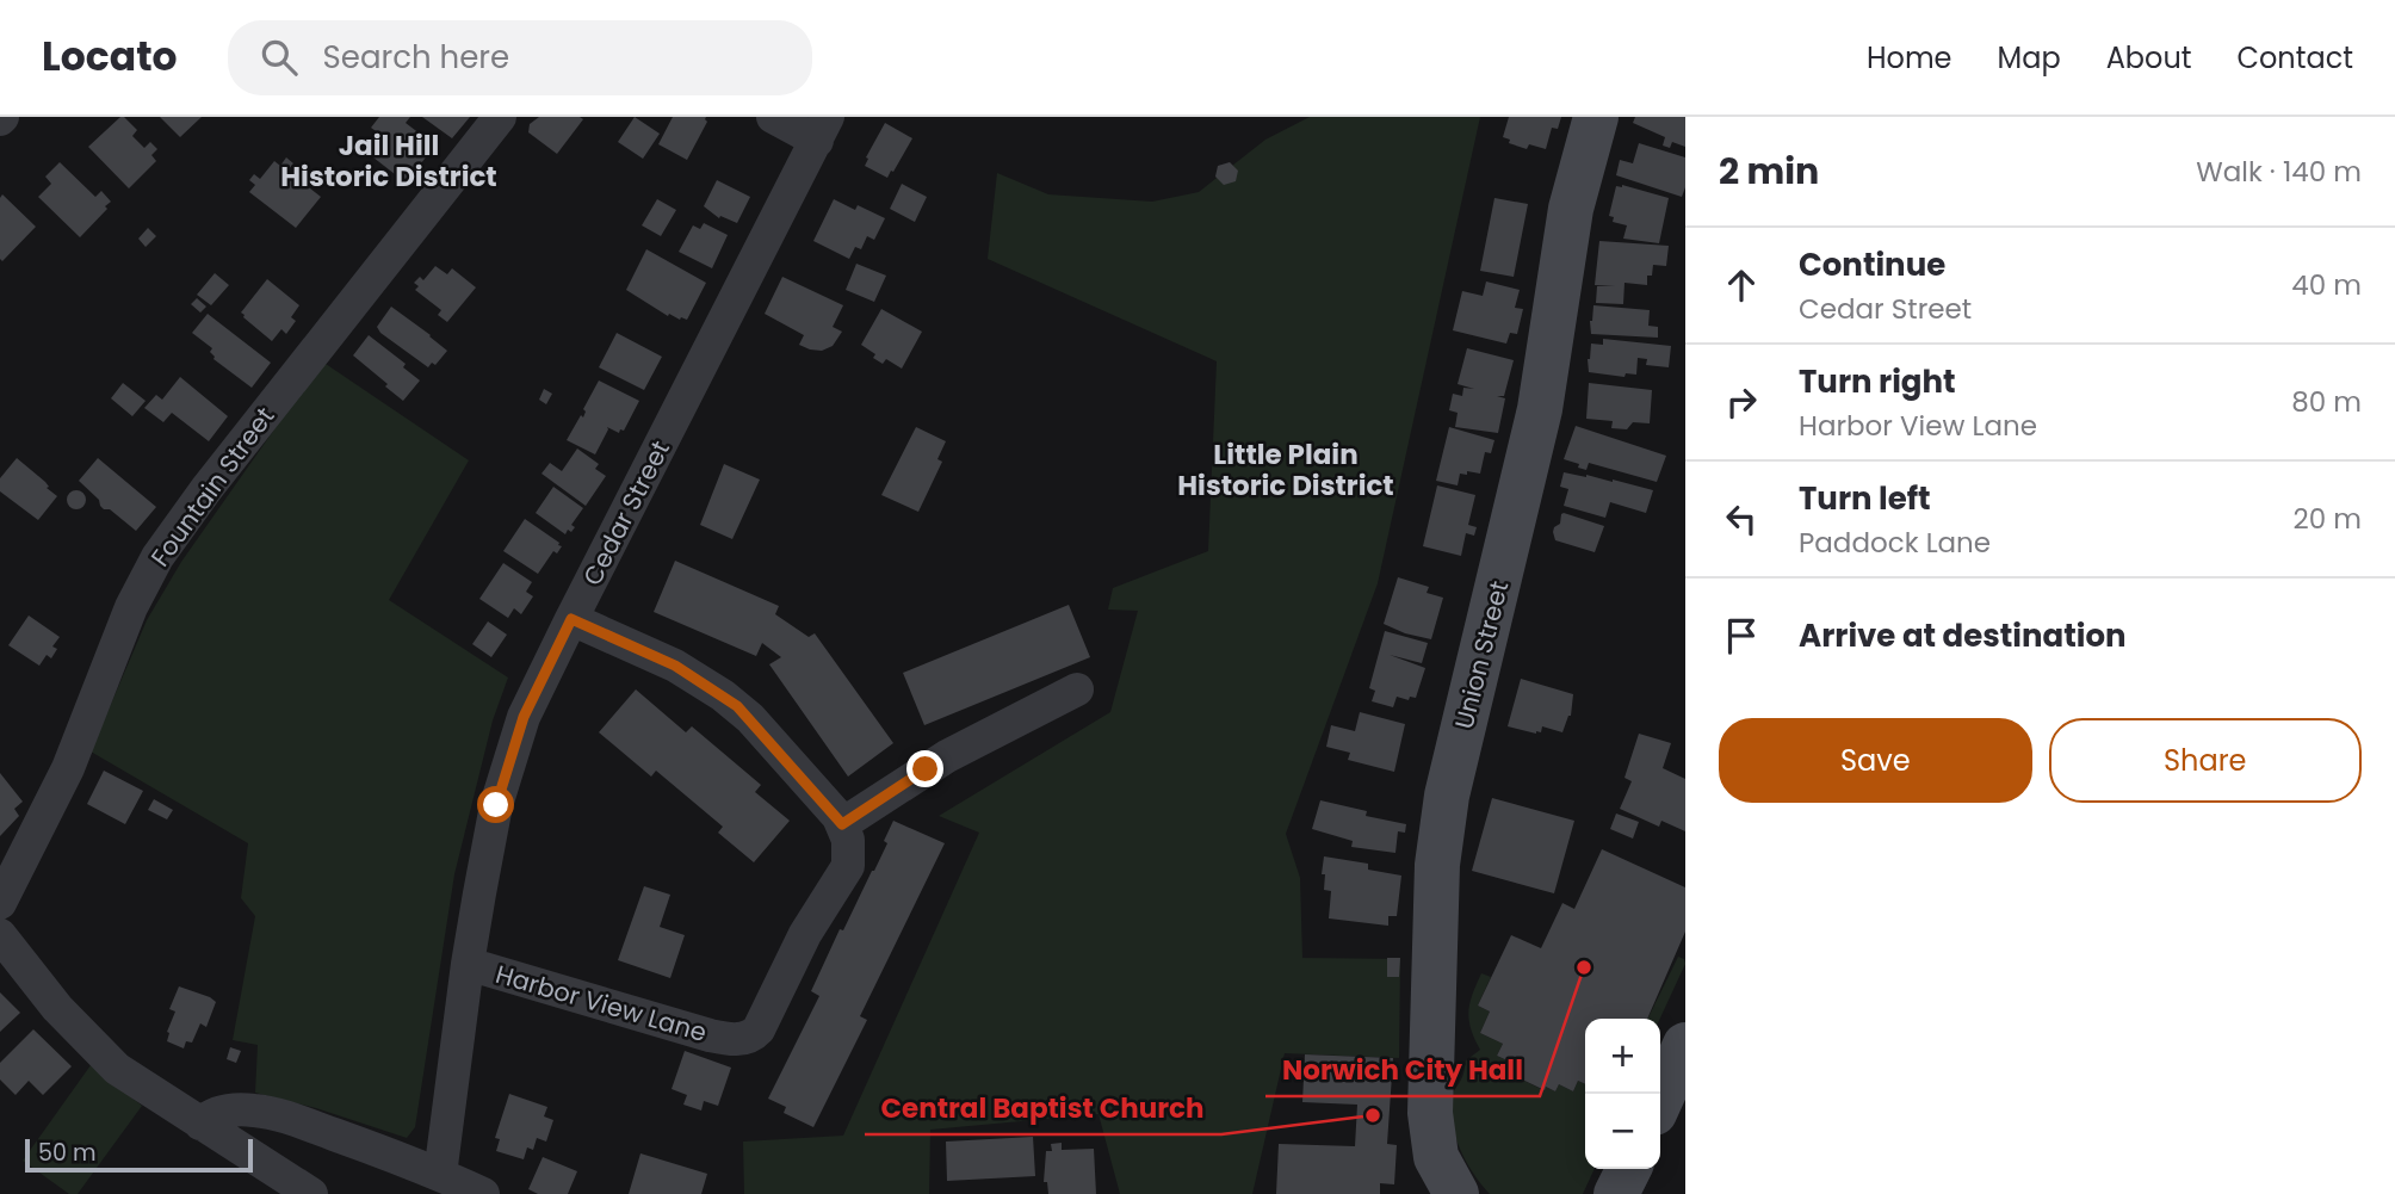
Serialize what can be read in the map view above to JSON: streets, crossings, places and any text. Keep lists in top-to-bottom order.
{
  "streets": {
    "main road": ["Union Street"],
    "street": ["Fountain Street", "Cedar Street", "Harbor View Lane"]
  },
  "crossings": [
    ["Cedar Street", "Harbor View Lane"]
  ],
  "districts": ["Jail Hill Historic District", "Little Plain Historic District"],
  "places": ["Norwich City Hall", "Central Baptist Church"],
  "scale_bar": "50 m",
  "page": {
    "header": "Locato",
    "search": "Search here",
    "nav": [
      "Home",
      "Map",
      "About",
      "Contact"
    ],
    "heading": ["2 min", "Walk · 140 m"],
    "list": [
      ["Continue", "Cedar Street", "40 m"],
      ["Turn right", "Harbor View Lane", "80 m"],
      ["Turn left", "Paddock Lane", "20 m"],
      "Arrive at destination"
    ],
    "buttons": ["Save", "Share"],
    "map_buttons": ["+", "−"],
    "scale": "50 m"
  }
}
